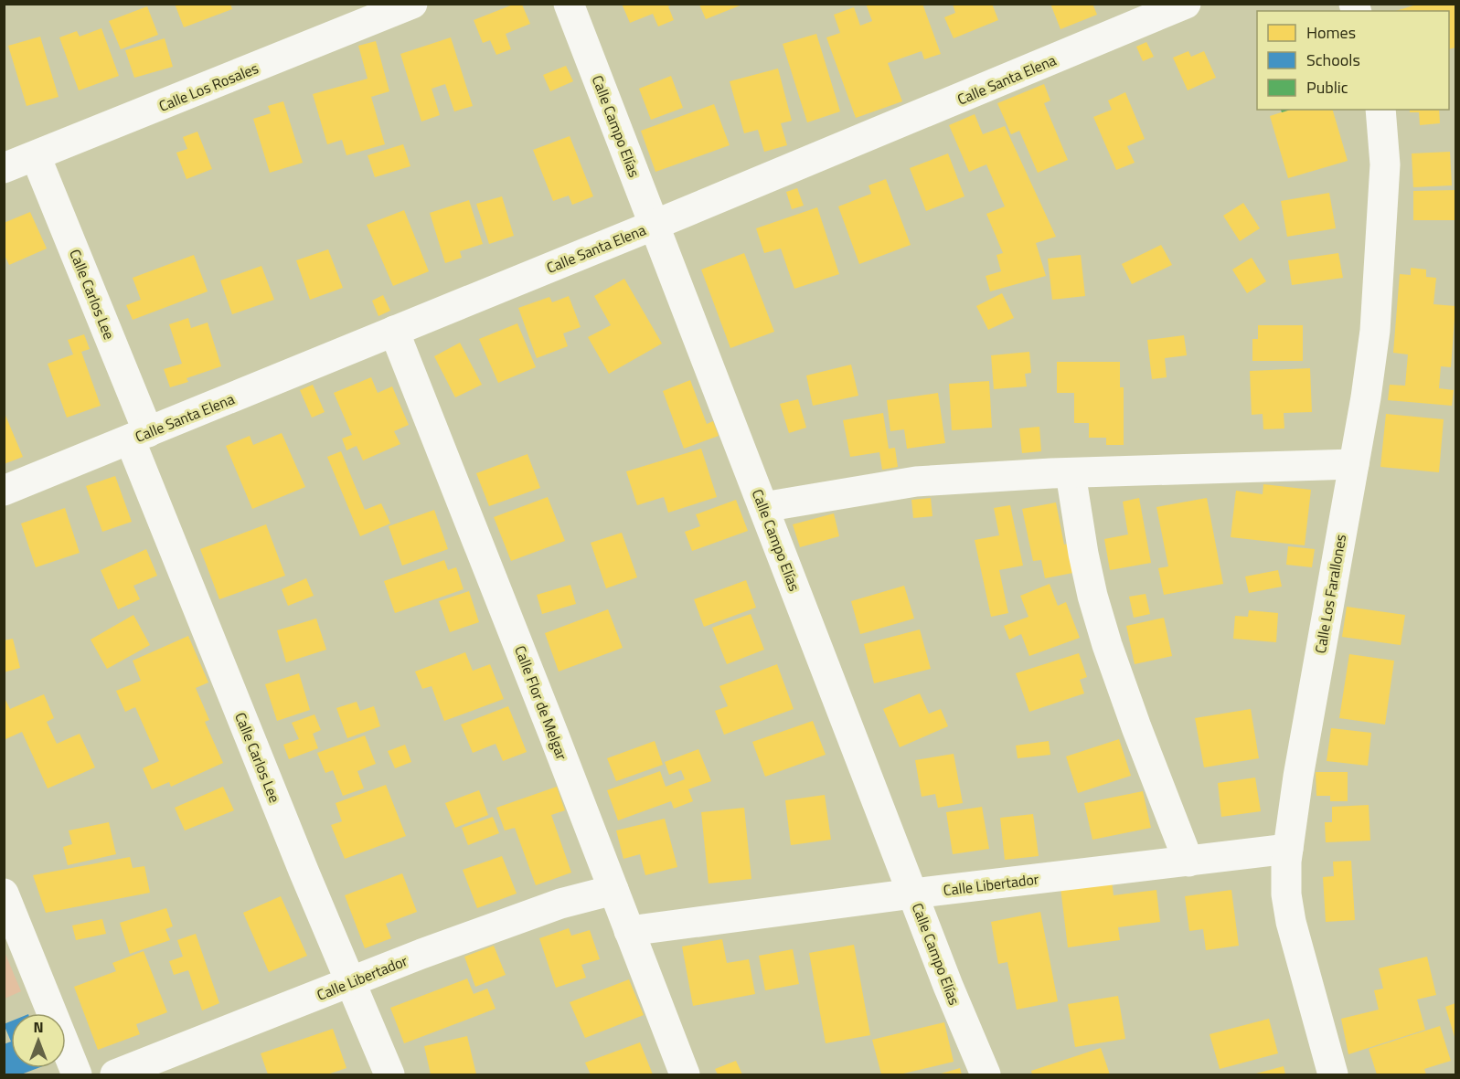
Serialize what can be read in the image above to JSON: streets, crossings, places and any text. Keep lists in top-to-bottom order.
{
  "streets": {
    "street": [
      "Calle Santa Elena",
      "Calle Los Rosales",
      "Calle Campo Elías",
      "Calle Carlos Lee",
      "Calle Los Farallones",
      "Calle Flor de Melgar",
      "Calle Libertador"
    ]
  },
  "crossings": [
    ["Calle Santa Elena", "Calle Campo Elías"],
    ["Calle Santa Elena", "Calle Carlos Lee"],
    ["Calle Santa Elena", "Calle Flor de Melgar"],
    ["Calle Los Rosales", "Calle Carlos Lee"],
    ["Calle Campo Elías", "Calle Libertador"],
    ["Calle Carlos Lee", "Calle Libertador"],
    ["Calle Los Farallones", "Calle Libertador"],
    ["Calle Flor de Melgar", "Calle Libertador"]
  ],
  "legend": ["Homes", "Schools", "Public"],
  "north": "top"
}
